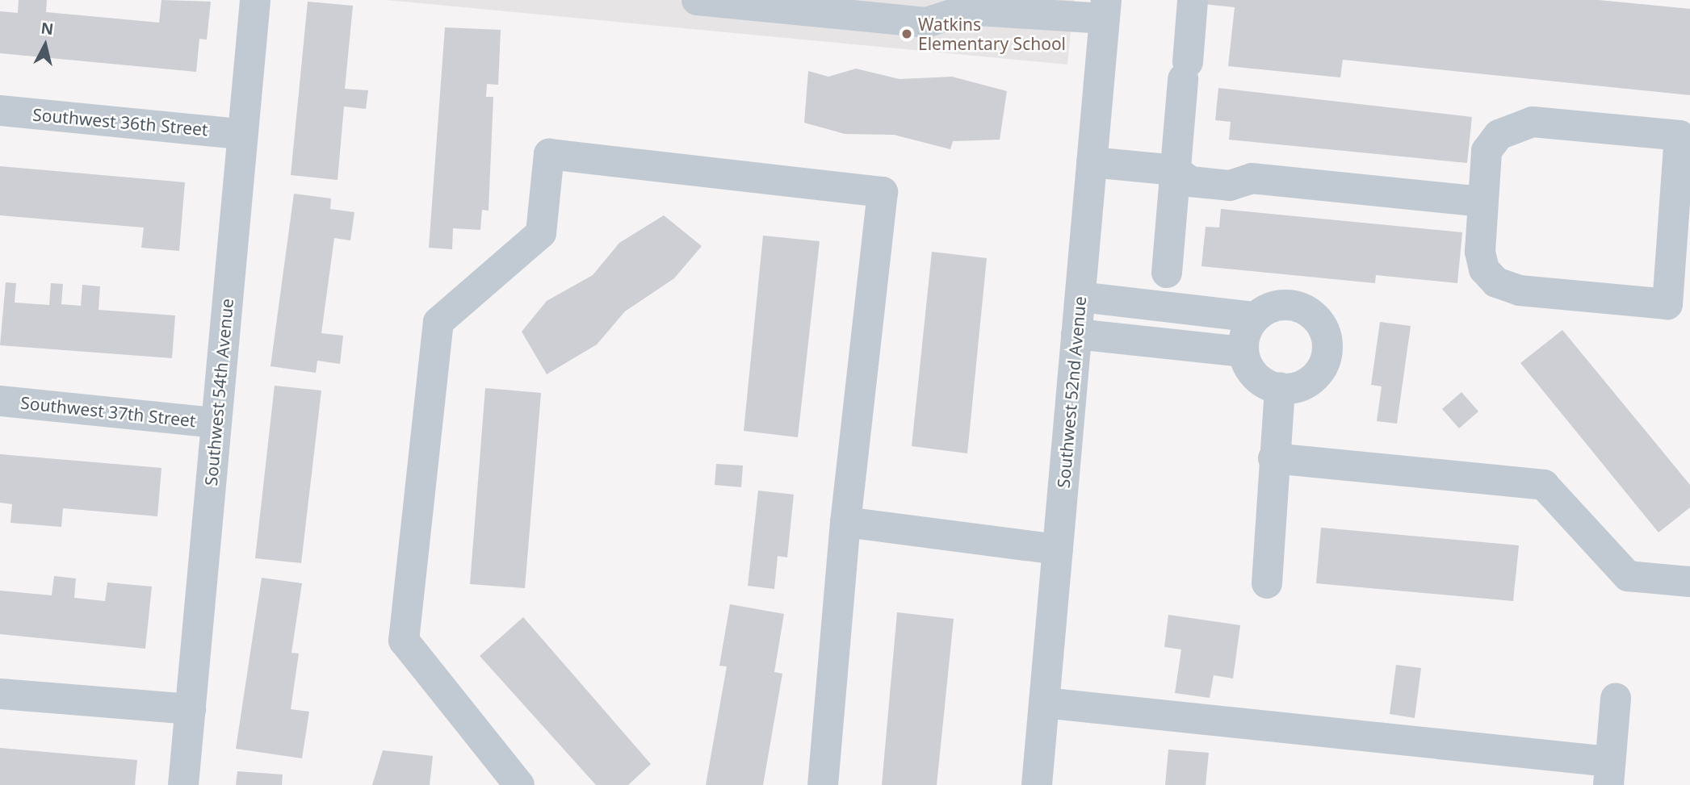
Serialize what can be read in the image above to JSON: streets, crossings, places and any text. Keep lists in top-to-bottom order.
{
  "streets": {
    "street": [
      "Southwest 36th Street",
      "Southwest 54th Avenue",
      "Southwest 52nd Avenue",
      "Southwest 37th Street"
    ]
  },
  "crossings": [
    ["Southwest 36th Street", "Southwest 54th Avenue"],
    ["Southwest 54th Avenue", "Southwest 37th Street"]
  ],
  "places": ["Watkins Elementary School"],
  "north": "top"
}
